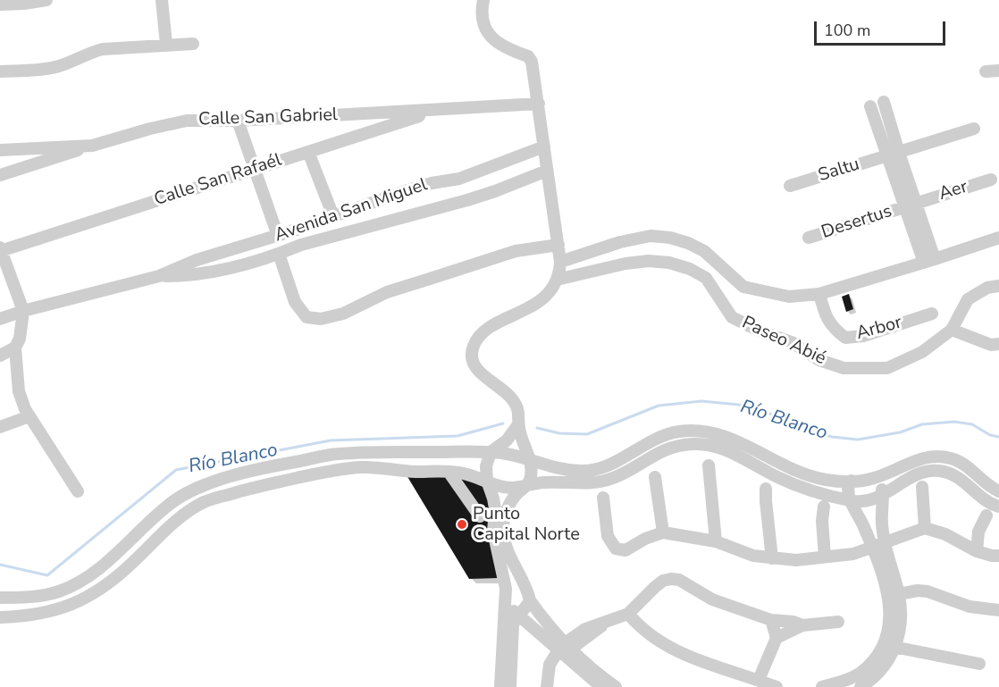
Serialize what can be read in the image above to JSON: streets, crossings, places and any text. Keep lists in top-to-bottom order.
{
  "streets": {
    "street": [
      "Calle San Gabriel",
      "Saltu",
      "Calle San Rafaél",
      "Aer",
      "Avenida San Miguel",
      "Desertus",
      "Arbor",
      "Paseo Abié"
    ]
  },
  "crossings": [
    ["Calle San Gabriel", "Calle San Rafaél"],
    ["Aer", "Desertus"],
    ["Arbor", "Paseo Abié"]
  ],
  "water": ["Río Blanco"],
  "places": ["Punto Capital Norte"],
  "scale_bar": "100 m"
}
